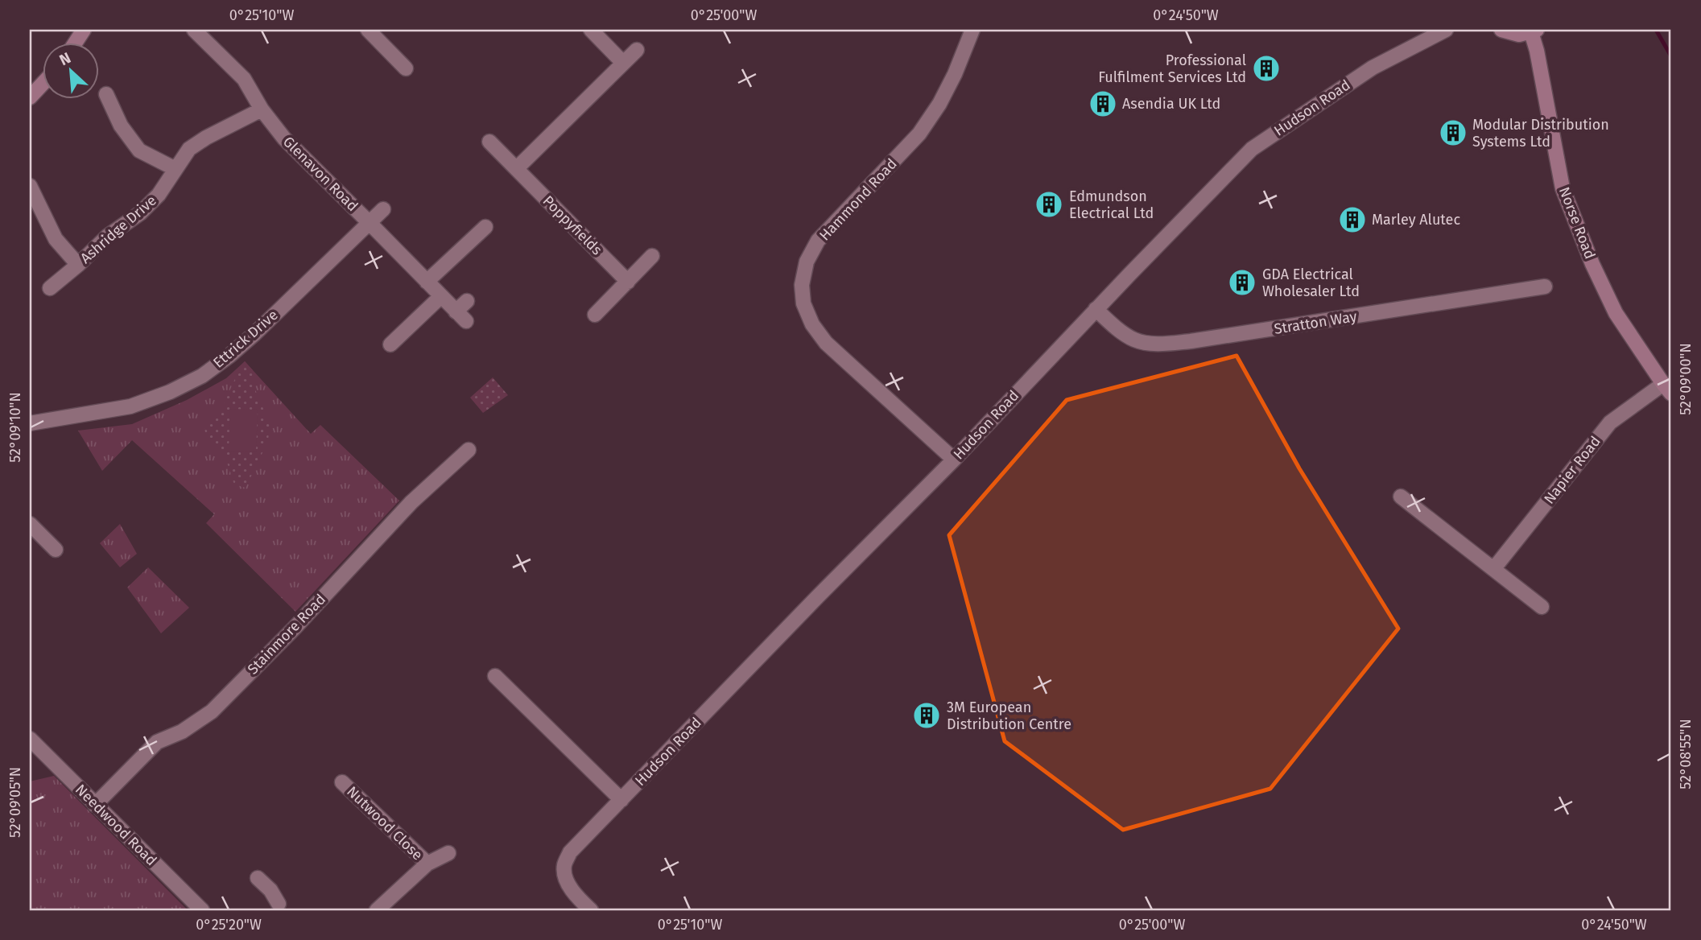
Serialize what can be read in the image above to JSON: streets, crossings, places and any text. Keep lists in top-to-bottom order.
{
  "streets": {
    "street": [
      "Hudson Road",
      "Glenavon Road",
      "Hammond Road",
      "Norse Road",
      "Poppyfields",
      "Ashridge Drive",
      "Stratton Way",
      "Ettrick Drive",
      "Napier Road",
      "Stainmore Road",
      "Nutwood Close",
      "Needwood Road"
    ]
  },
  "crossings": [
    ["Hudson Road", "Hammond Road"],
    ["Hudson Road", "Stratton Way"],
    ["Glenavon Road", "Ashridge Drive"],
    ["Glenavon Road", "Ettrick Drive"],
    ["Norse Road", "Napier Road"],
    ["Stainmore Road", "Needwood Road"]
  ],
  "places": {
    "building": [
      "Professional Fulfilment Services Ltd",
      "Asendia UK Ltd",
      "Modular Distribution Systems Ltd",
      "Edmundson Electrical Ltd",
      "Marley Alutec",
      "GDA Electrical Wholesaler Ltd",
      "3M European Distribution Centre"
    ]
  },
  "north": "top left",
  "coordinates": [
    "0°25'10\"W",
    "0°25'00\"W",
    "0°24'50\"W",
    "52°09'00\"N",
    "52°09'10\"N",
    "52°08'55\"N",
    "52°09'05\"N",
    "0°25'20\"W"
  ]
}
